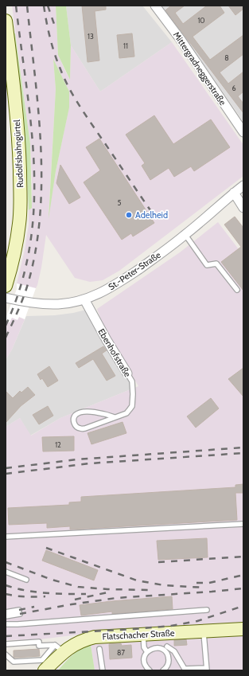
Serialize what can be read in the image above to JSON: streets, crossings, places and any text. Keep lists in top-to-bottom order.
{
  "streets": {
    "street": [
      "Mittergradneggerstraße",
      "Rudolfsbahngürtel",
      "St.-Peter-Straße",
      "Ebenhofstraße",
      "Flatschacher Straße"
    ]
  },
  "crossings": [
    ["St.-Peter-Straße", "Ebenhofstraße"]
  ],
  "places": ["Adelheid"],
  "house_numbers": [
    "10",
    "13",
    "11",
    "8",
    "6",
    "5",
    "12",
    "87"
  ]
}
